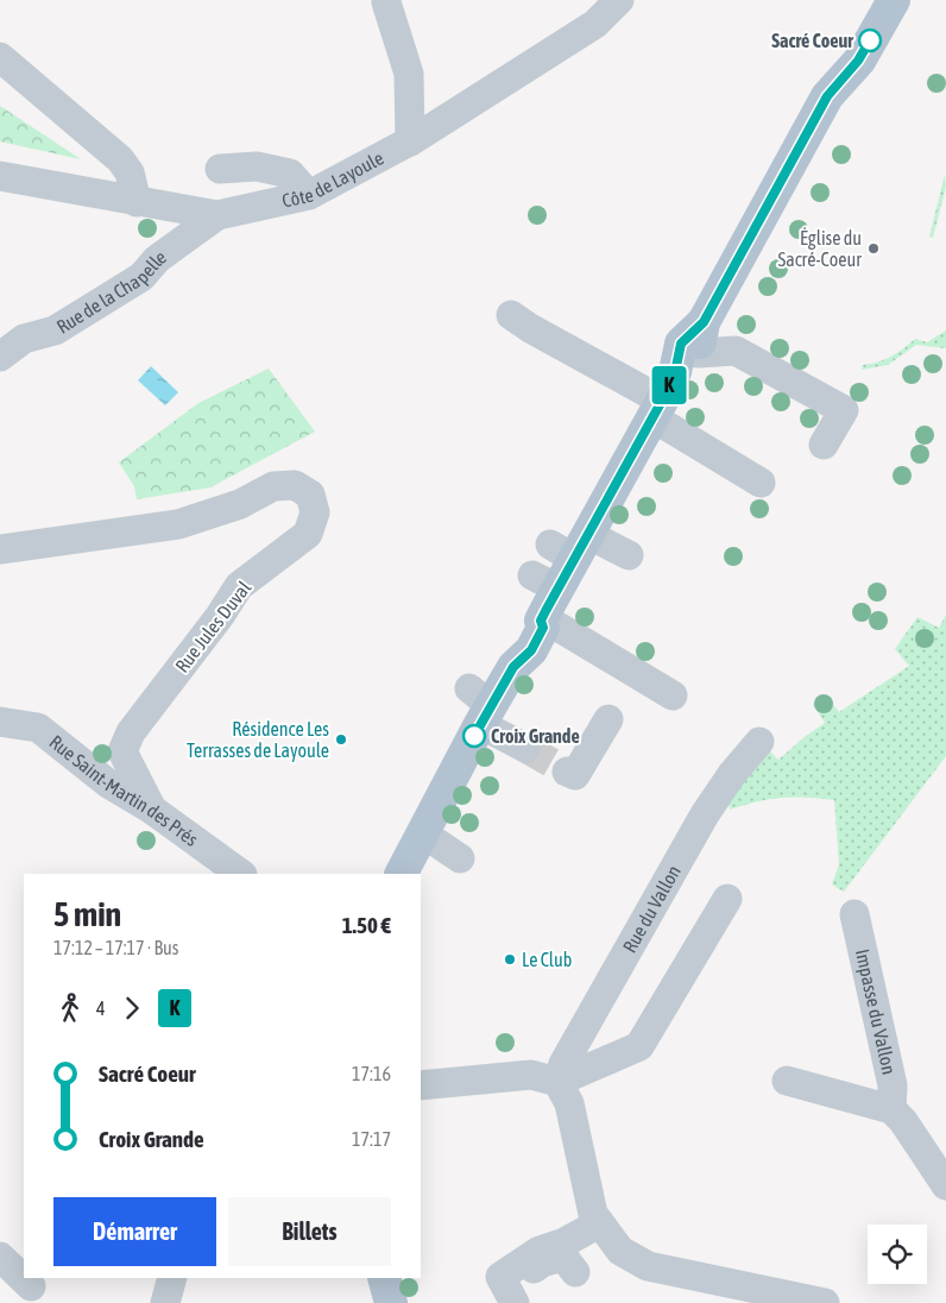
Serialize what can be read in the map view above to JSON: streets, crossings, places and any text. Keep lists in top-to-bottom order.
{
  "streets": {
    "street": [
      "Côte de Layoule",
      "Rue de la Chapelle",
      "Rue Jules Duval",
      "Rue Saint-Martin des Prés",
      "Rue du Vallon",
      "Impasse du Vallon"
    ]
  },
  "crossings": [
    ["Côte de Layoule", "Rue de la Chapelle"],
    ["Rue Jules Duval", "Rue Saint-Martin des Prés"]
  ],
  "places": [
    "Sacré Coeur",
    "Église du Sacré-Coeur",
    "Croix Grande",
    "Résidence Les Terrasses de Layoule",
    "Le Club"
  ],
  "lines": ["bus line K"],
  "page": {
    "on_map": "K",
    "heading": ["5 min", "17:12 – 17:17 · Bus", "1.50 €"],
    "legs": ["4", "K"],
    "list": [
      {
        "name": "Sacré Coeur",
        "value": "17:16"
      },
      {
        "name": "Croix Grande",
        "value": "17:17"
      }
    ],
    "buttons": ["Démarrer", "Billets"]
  }
}
